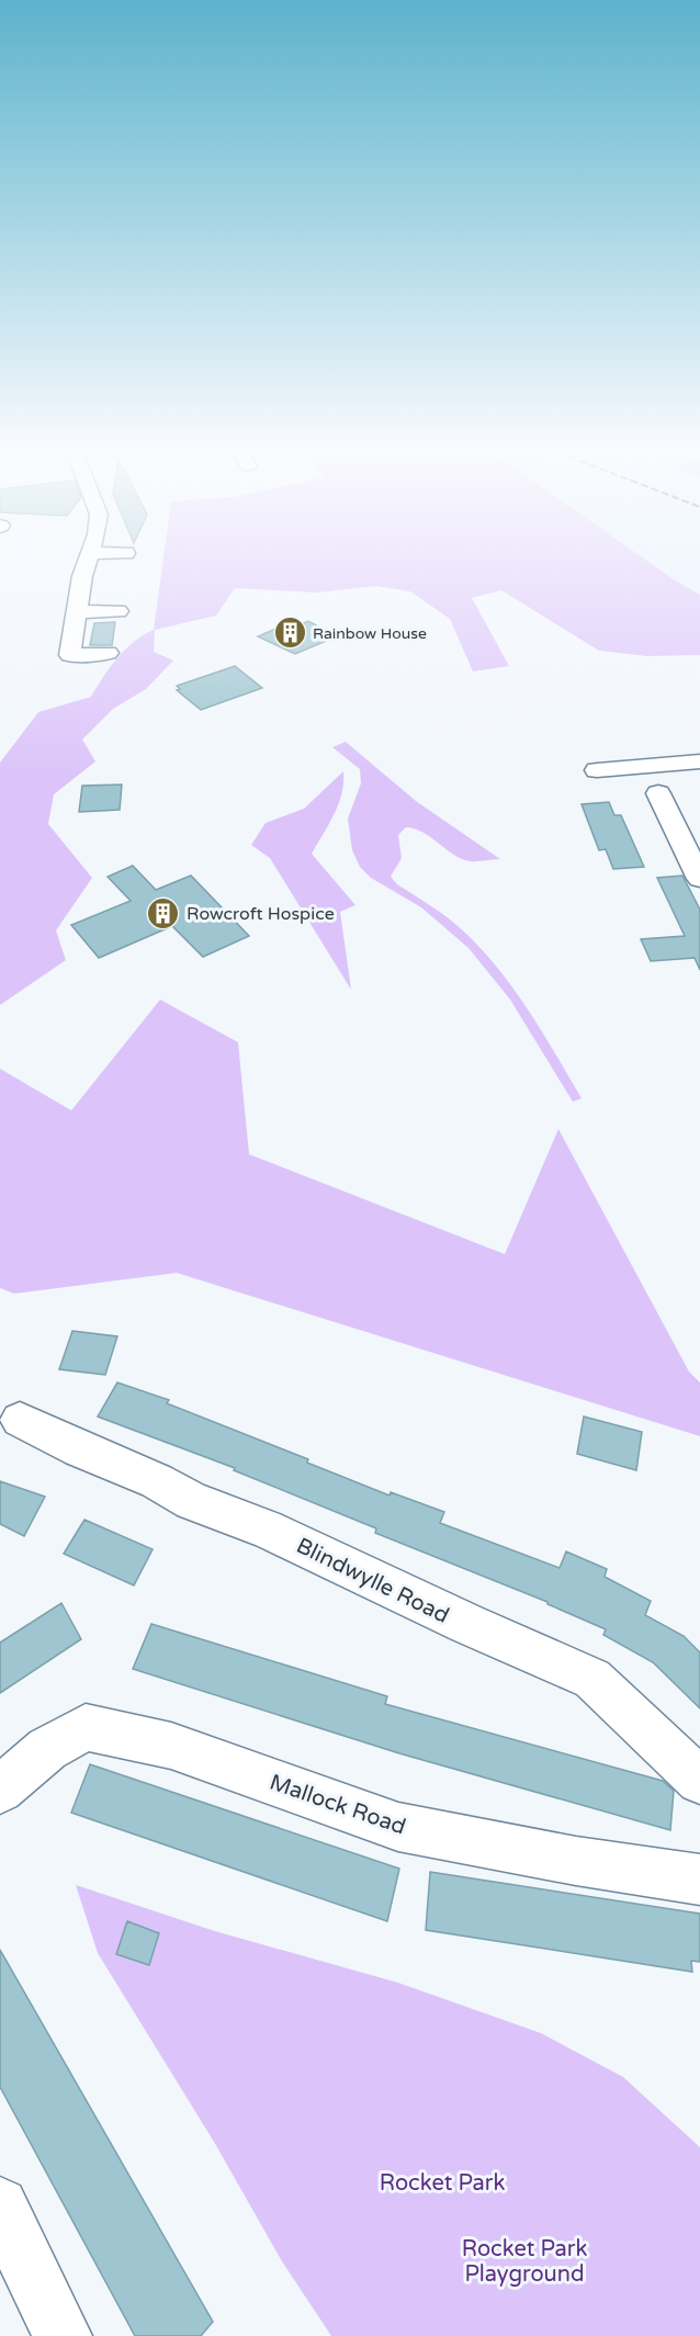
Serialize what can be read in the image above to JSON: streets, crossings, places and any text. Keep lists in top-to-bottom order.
{
  "streets": {
    "street": ["Blindwylle Road", "Mallock Road"]
  },
  "parks": ["Rocket Park", "Rocket Park Playground"],
  "places": {
    "building": ["Rainbow House", "Rowcroft Hospice"]
  }
}
